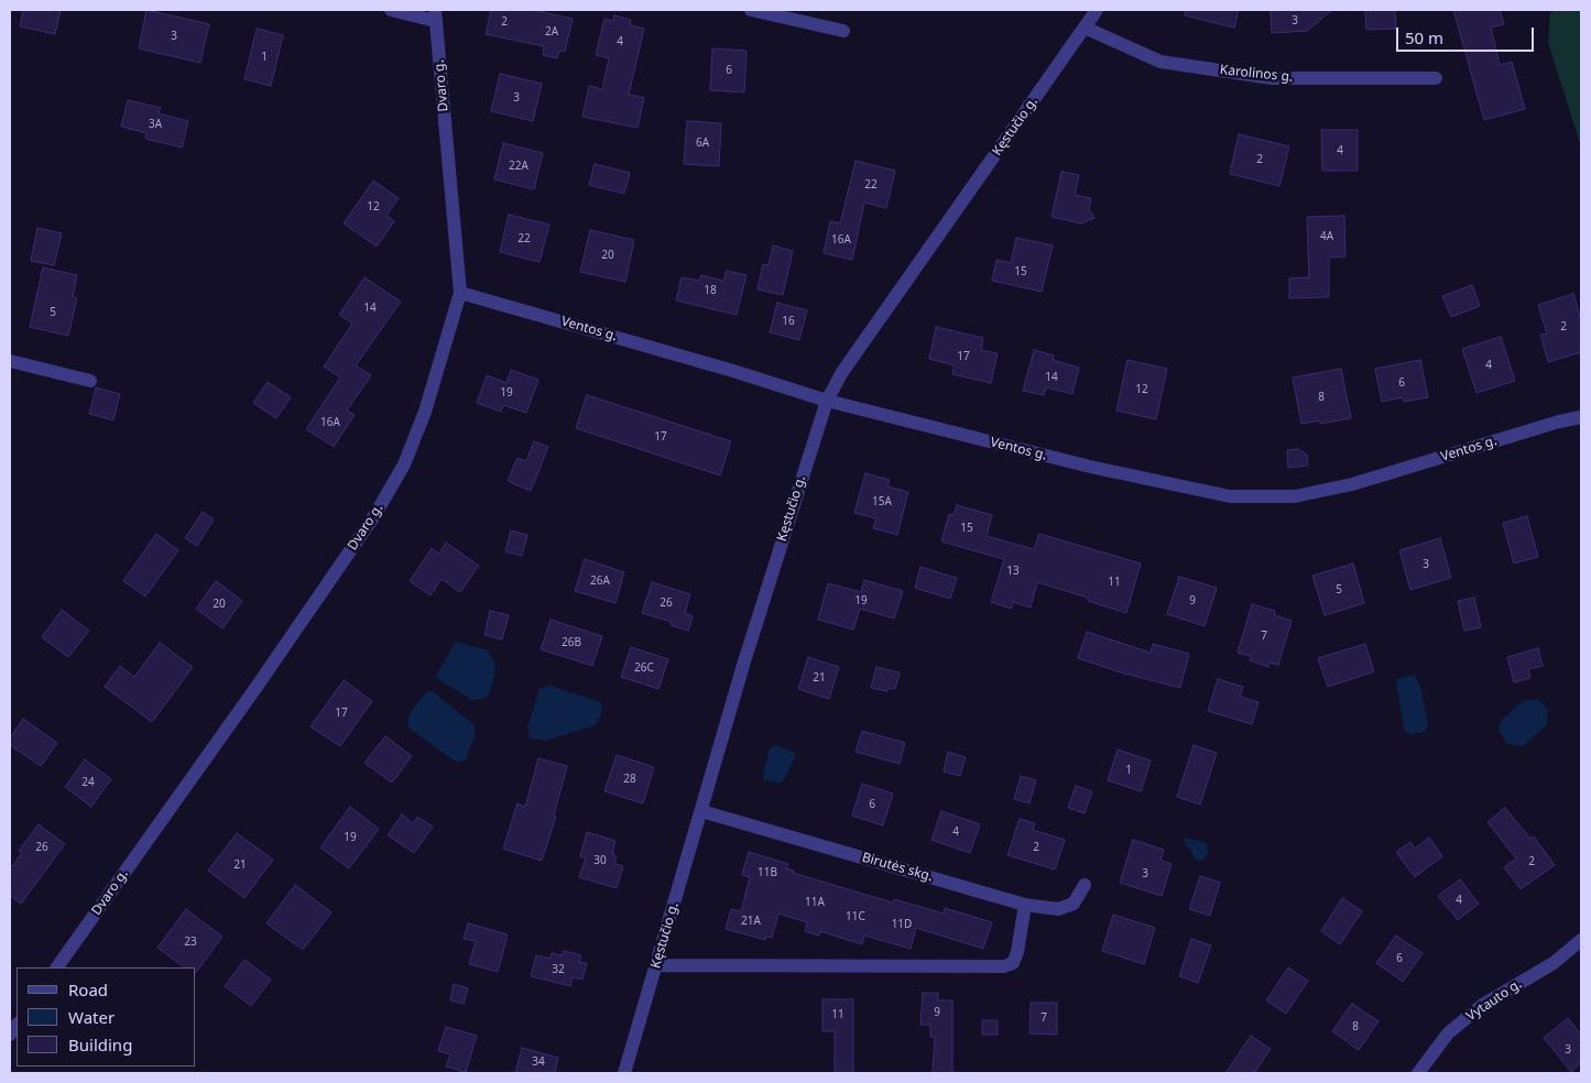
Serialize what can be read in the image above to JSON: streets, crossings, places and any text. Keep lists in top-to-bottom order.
{
  "streets": {
    "street": [
      "Karolinos g.",
      "Dvaro g.",
      "Kęstučio g.",
      "Ventos g.",
      "Birutės skg.",
      "Vytauto g."
    ]
  },
  "crossings": [
    ["Karolinos g.", "Kęstučio g."],
    ["Dvaro g.", "Ventos g."],
    ["Kęstučio g.", "Ventos g."],
    ["Kęstučio g.", "Birutės skg."]
  ],
  "house_numbers": [
    "3",
    "2",
    "2A",
    "3",
    "4",
    "1",
    "6",
    "3",
    "3A",
    "6A",
    "4",
    "2",
    "22A",
    "22",
    "12",
    "4A",
    "22",
    "16A",
    "20",
    "15",
    "18",
    "14",
    "5",
    "16",
    "2",
    "17",
    "4",
    "14",
    "6",
    "12",
    "19",
    "8",
    "16A",
    "17",
    "15A",
    "15",
    "3",
    "13",
    "26A",
    "11",
    "5",
    "19",
    "9",
    "26",
    "20",
    "7",
    "26B",
    "26C",
    "21",
    "17",
    "1",
    "28",
    "24",
    "6",
    "4",
    "19",
    "26",
    "2",
    "30",
    "2",
    "21",
    "11B",
    "3",
    "4",
    "11A",
    "11C",
    "21A",
    "11D",
    "23",
    "6",
    "32",
    "9",
    "11",
    "7",
    "8",
    "3",
    "34"
  ],
  "legend": ["Road", "Water", "Building"],
  "scale_bar": "50 m"
}
